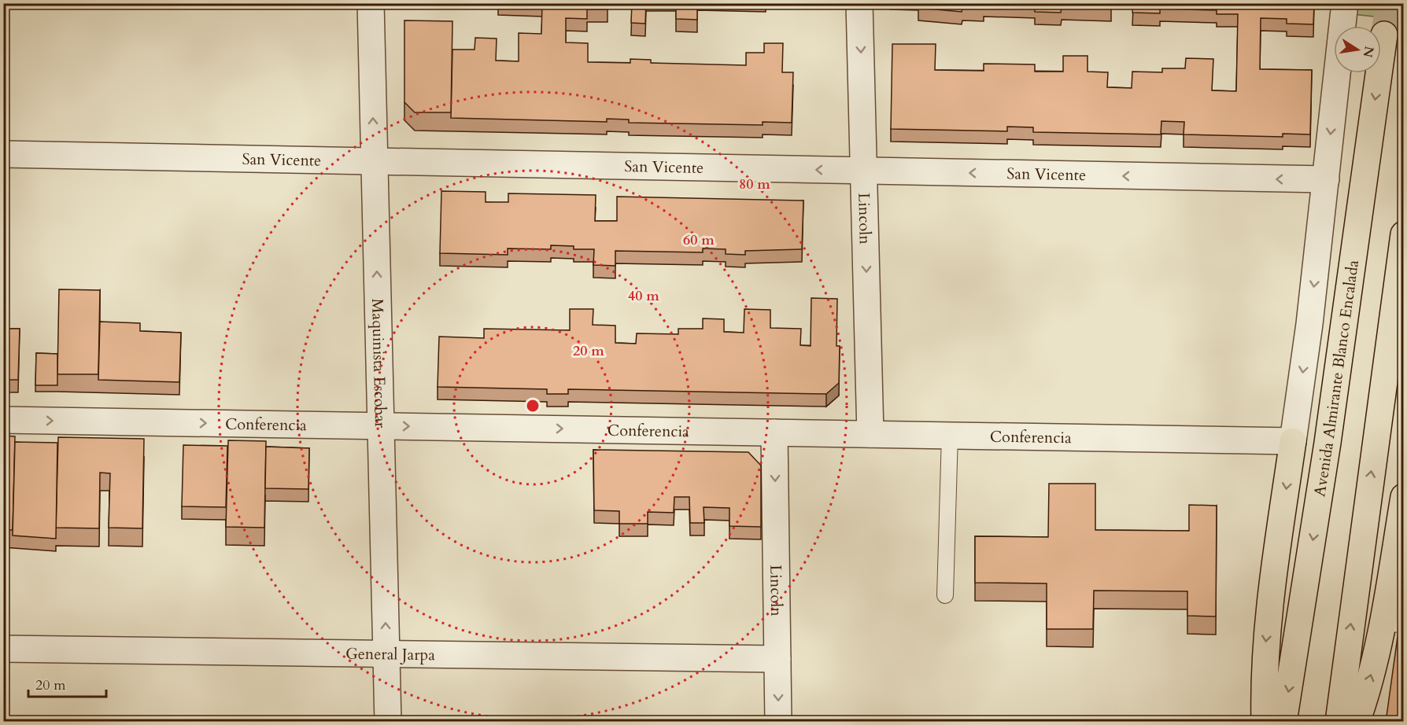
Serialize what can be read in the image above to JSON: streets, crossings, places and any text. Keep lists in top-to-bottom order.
{
  "streets": {
    "main road": ["Avenida Almirante Blanco Encalada"],
    "street": [
      "San Vicente",
      "Lincoln",
      "Maquinista Escobar",
      "Conferencia",
      "General Jarpa"
    ]
  },
  "crossings": [
    ["San Vicente", "Lincoln"],
    ["San Vicente", "Maquinista Escobar"],
    ["Lincoln", "Conferencia"],
    ["Lincoln", "General Jarpa"],
    ["Maquinista Escobar", "Conferencia"],
    ["Maquinista Escobar", "General Jarpa"]
  ],
  "one_way": [
    "San Vicente",
    "Lincoln",
    "Maquinista Escobar",
    "Conferencia"
  ],
  "scale_bar": "20 m",
  "north": "right",
  "rings": [
    "80 m",
    "60 m",
    "40 m",
    "20 m"
  ]
}
